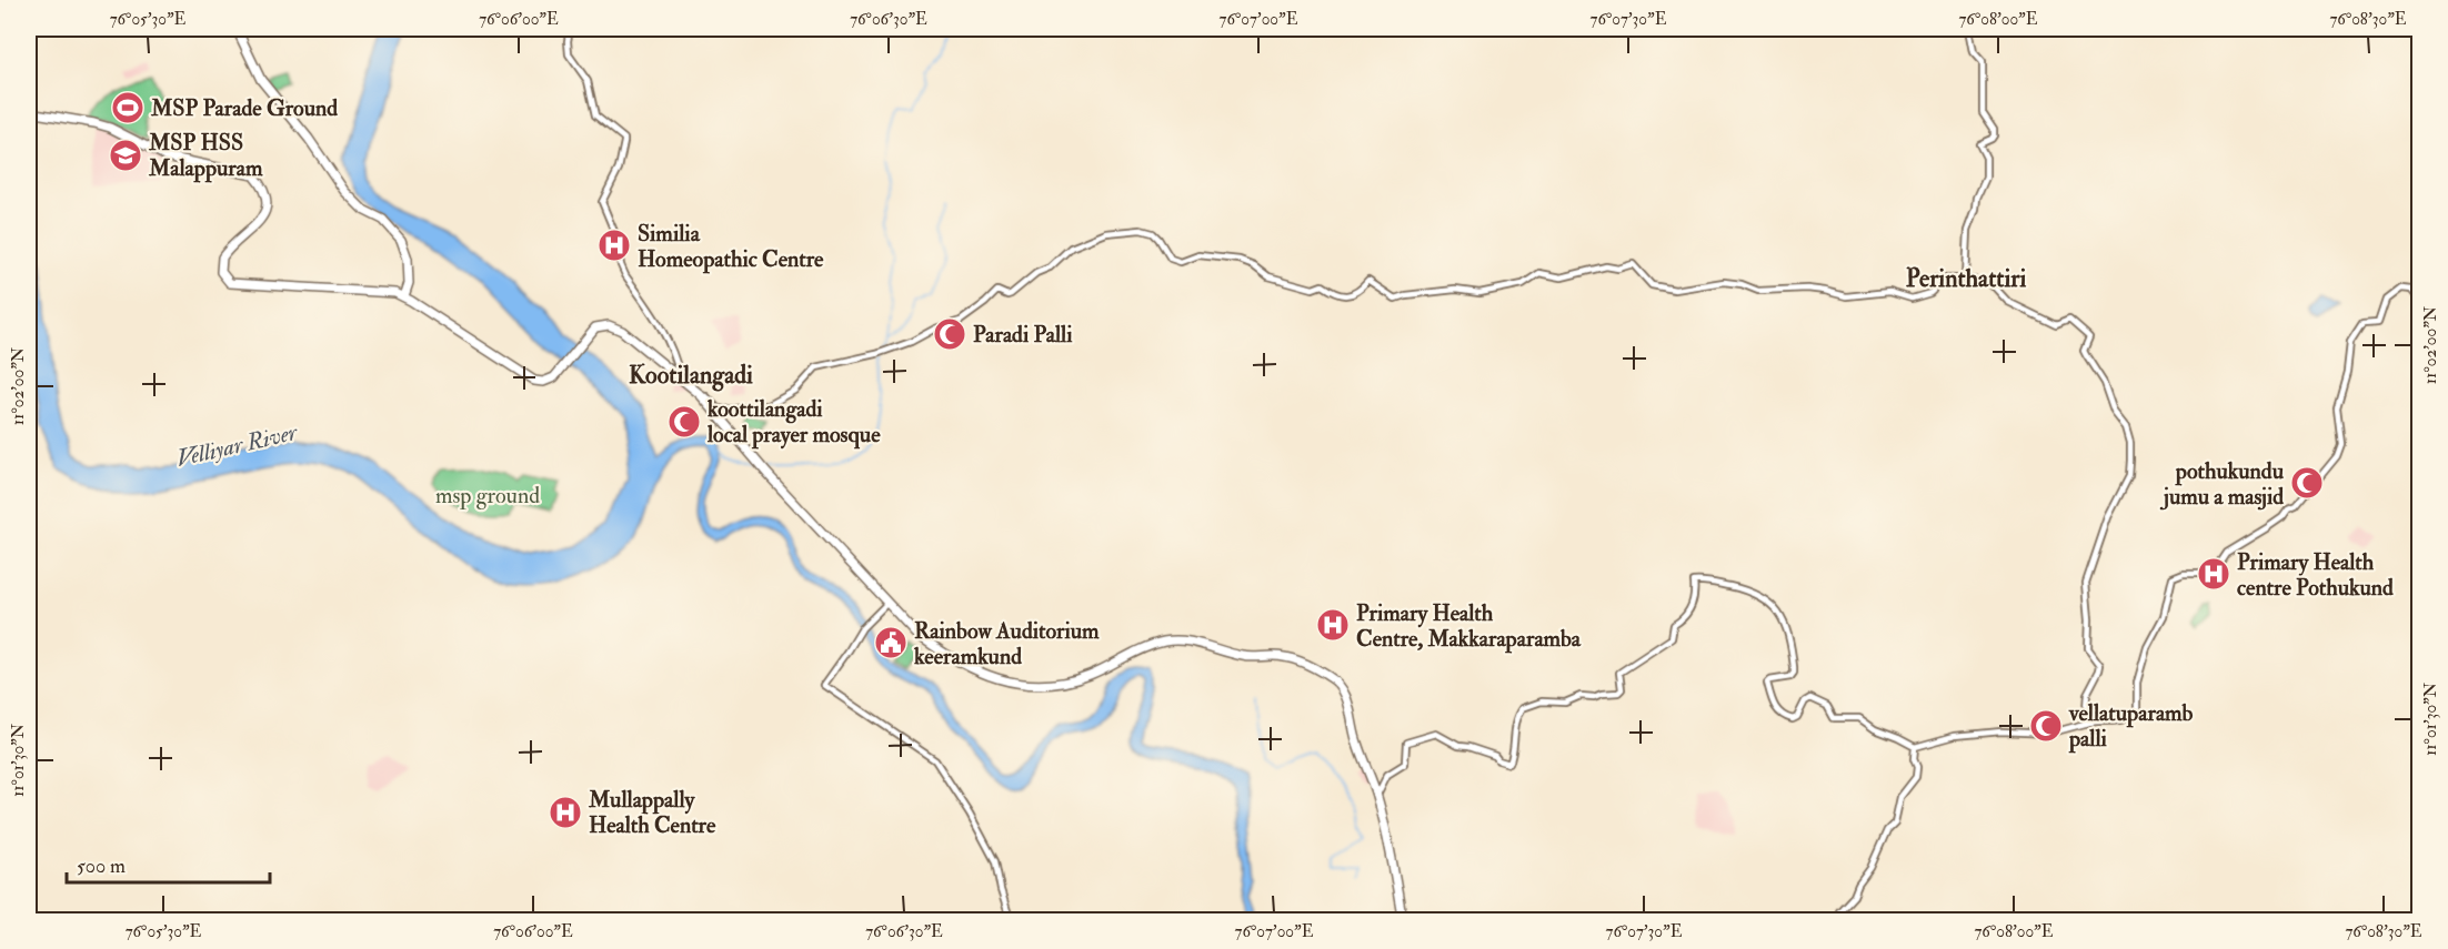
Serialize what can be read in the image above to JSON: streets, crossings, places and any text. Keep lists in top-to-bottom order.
{
  "districts": ["Perinthattiri", "Kootilangadi"],
  "water": ["Velliyar River"],
  "parks": ["msp ground"],
  "places": {
    "sports": ["MSP Parade Ground"],
    "school or university": ["MSP HSS Malappuram"],
    "hospital": [
      "Similia Homeopathic Centre",
      "Primary Health centre Pothukund",
      "Primary Health Centre, Makkaraparamba",
      "Mullappally Health Centre"
    ],
    "mosque": [
      "Paradi Palli",
      "koottilangadi local prayer mosque",
      "pothukundu jumu a masjid",
      "vellatuparamb palli"
    ],
    "public building": ["Rainbow Auditorium keeramkund"]
  },
  "scale_bar": "500 m",
  "coordinates": [
    "76°05'30\"E",
    "76°06'00\"E",
    "76°06'30\"E",
    "76°07'00\"E",
    "76°07'30\"E",
    "76°08'00\"E",
    "76°08'30\"E",
    "11°02'00\"N",
    "11°01'30\"N"
  ]
}
